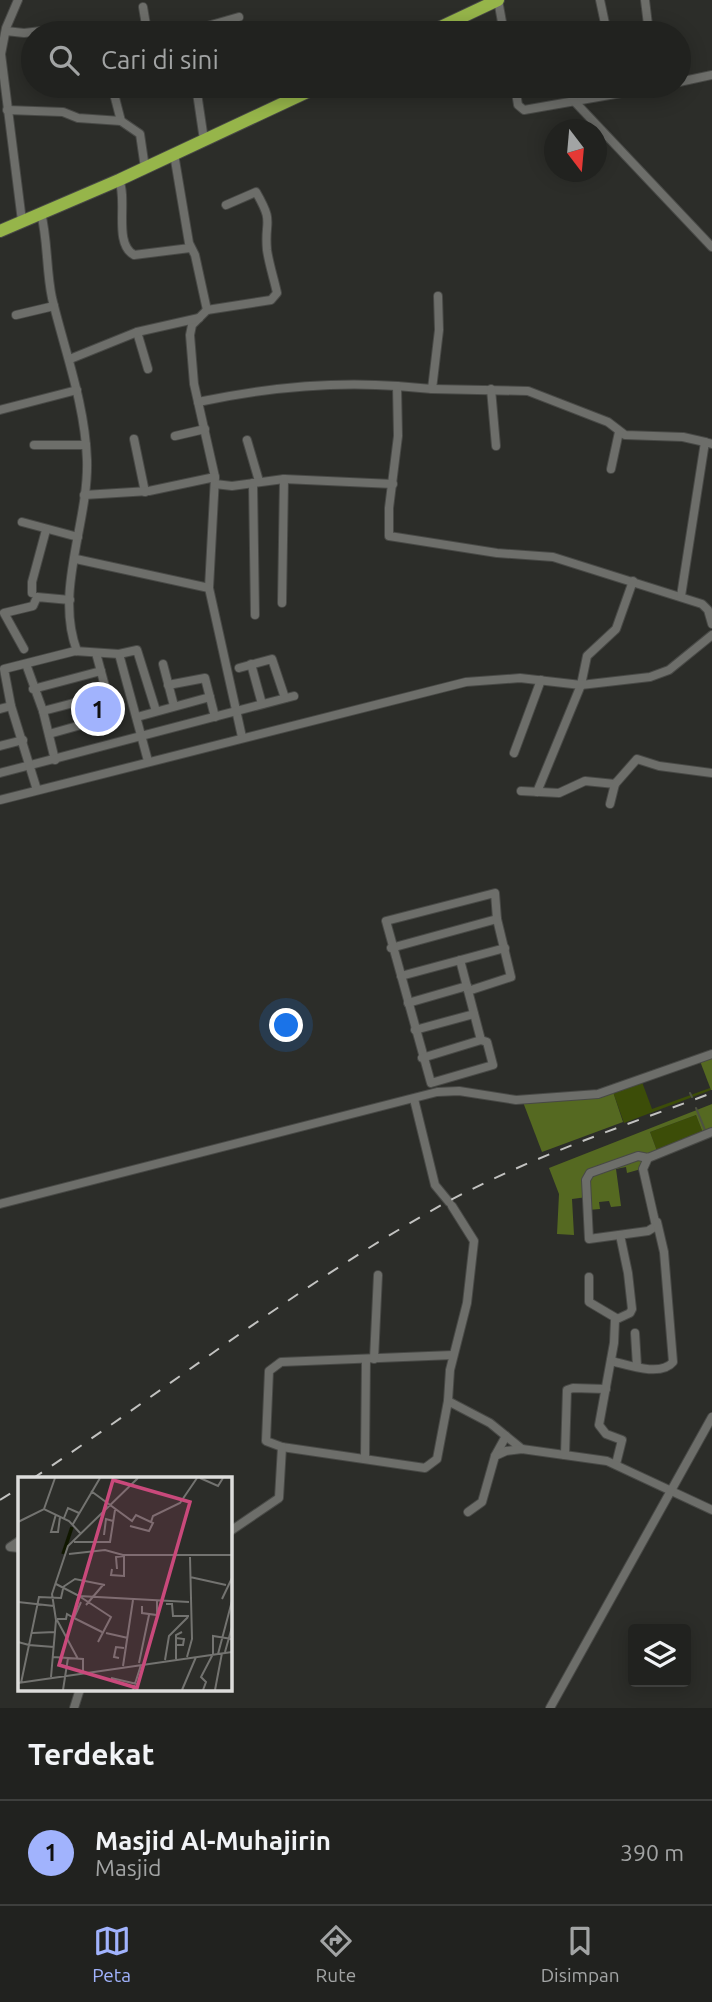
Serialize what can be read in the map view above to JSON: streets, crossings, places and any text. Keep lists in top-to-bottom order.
{
  "north": "bottom",
  "page": {
    "search": "Cari di sini",
    "pins": "1",
    "heading": "Terdekat",
    "list": [
      {
        "mark": "1",
        "name": "Masjid Al-Muhajirin",
        "note": "Masjid",
        "value": "390 m"
      }
    ],
    "nav": ["Peta", "Rute", "Disimpan"]
  }
}
